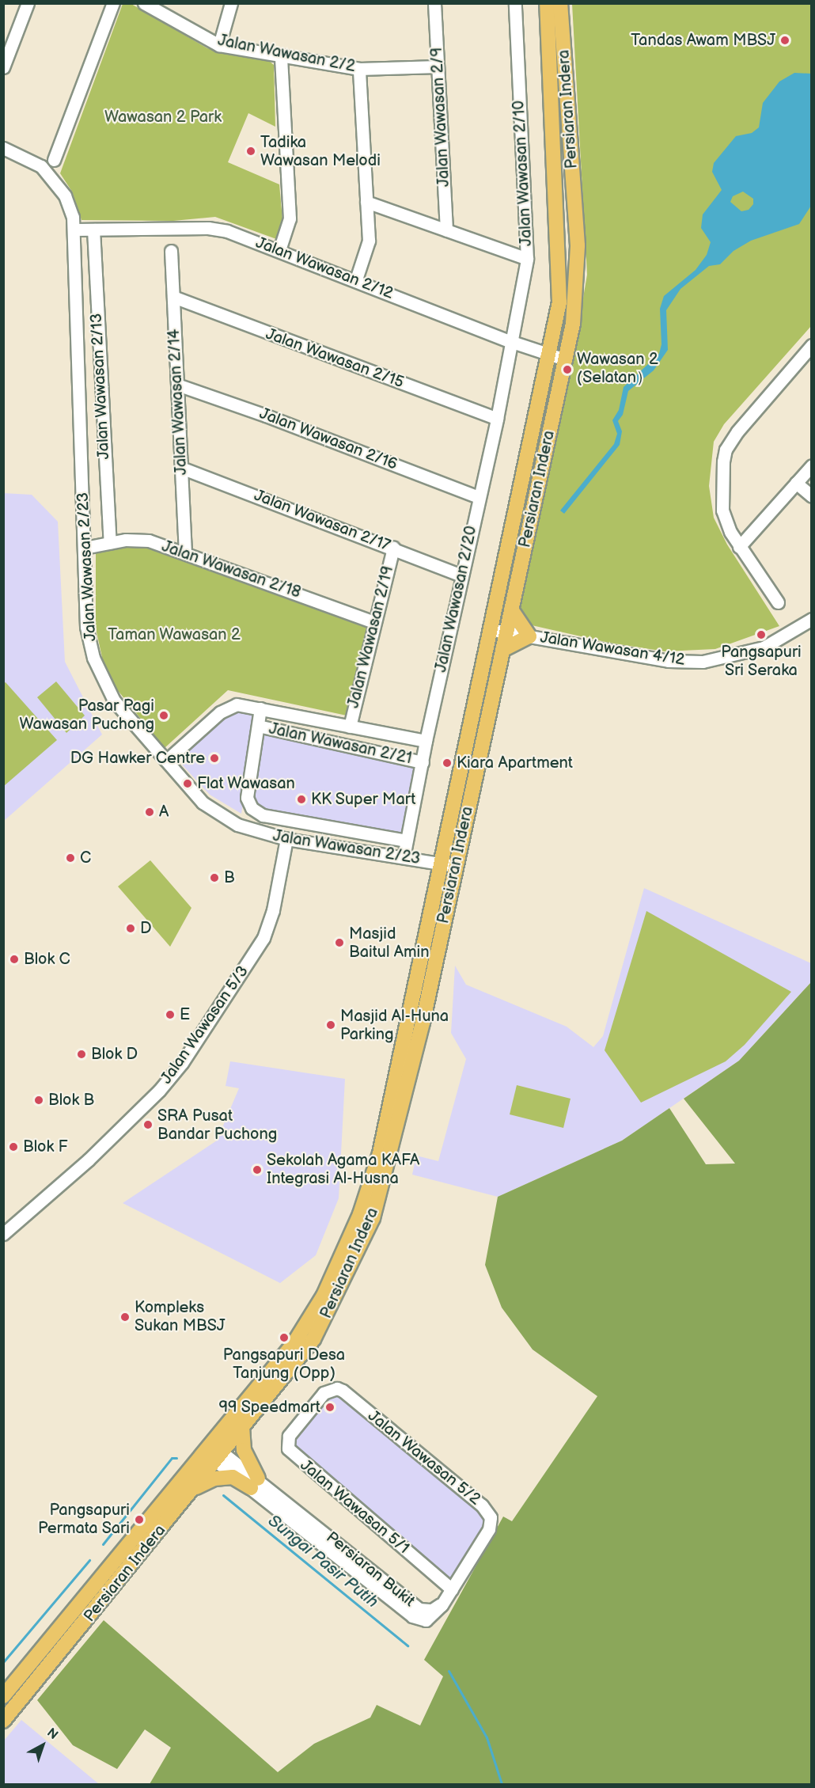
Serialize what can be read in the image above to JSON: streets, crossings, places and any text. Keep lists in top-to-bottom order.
{
  "streets": {
    "main road": ["Persiaran Indera"],
    "street": [
      "Jalan Wawasan 2/2",
      "Jalan Wawasan 2/9",
      "Jalan Wawasan 2/10",
      "Jalan Wawasan 2/12",
      "Jalan Wawasan 2/15",
      "Jalan Wawasan 2/13",
      "Jalan Wawasan 2/14",
      "Jalan Wawasan 2/16",
      "Jalan Wawasan 2/17",
      "Jalan Wawasan 2/23",
      "Jalan Wawasan 2/18",
      "Jalan Wawasan 2/20",
      "Jalan Wawasan 2/19",
      "Jalan Wawasan 4/12",
      "Jalan Wawasan 2/21",
      "Jalan Wawasan 5/3",
      "Jalan Wawasan 5/2",
      "Jalan Wawasan 5/1",
      "Persiaran Bukit"
    ]
  },
  "crossings": [
    ["Jalan Wawasan 2/2", "Jalan Wawasan 2/9"],
    ["Persiaran Indera", "Jalan Wawasan 2/12"],
    ["Persiaran Indera", "Jalan Wawasan 2/23"],
    ["Persiaran Indera", "Jalan Wawasan 4/12"],
    ["Persiaran Indera", "Persiaran Bukit"],
    ["Jalan Wawasan 2/10", "Jalan Wawasan 2/12"],
    ["Jalan Wawasan 2/10", "Jalan Wawasan 2/20"],
    ["Jalan Wawasan 2/12", "Jalan Wawasan 2/13"],
    ["Jalan Wawasan 2/12", "Jalan Wawasan 2/23"],
    ["Jalan Wawasan 2/12", "Jalan Wawasan 2/20"],
    ["Jalan Wawasan 2/15", "Jalan Wawasan 2/14"],
    ["Jalan Wawasan 2/15", "Jalan Wawasan 2/20"],
    ["Jalan Wawasan 2/13", "Jalan Wawasan 2/18"],
    ["Jalan Wawasan 2/14", "Jalan Wawasan 2/16"],
    ["Jalan Wawasan 2/14", "Jalan Wawasan 2/17"],
    ["Jalan Wawasan 2/14", "Jalan Wawasan 2/18"],
    ["Jalan Wawasan 2/16", "Jalan Wawasan 2/20"],
    ["Jalan Wawasan 2/17", "Jalan Wawasan 2/20"],
    ["Jalan Wawasan 2/17", "Jalan Wawasan 2/19"],
    ["Jalan Wawasan 2/23", "Jalan Wawasan 2/18"],
    ["Jalan Wawasan 2/23", "Jalan Wawasan 2/20"],
    ["Jalan Wawasan 2/23", "Jalan Wawasan 5/3"],
    ["Jalan Wawasan 2/18", "Jalan Wawasan 2/19"],
    ["Jalan Wawasan 2/20", "Jalan Wawasan 2/21"],
    ["Jalan Wawasan 5/2", "Jalan Wawasan 5/1"],
    ["Jalan Wawasan 5/2", "Persiaran Bukit"],
    ["Jalan Wawasan 5/1", "Persiaran Bukit"]
  ],
  "water": ["Sungai Pasir Putih"],
  "parks": ["Wawasan 2 Park", "Taman Wawasan 2"],
  "places": [
    "Tandas Awam MBSJ",
    "Tadika Wawasan Melodi",
    "Wawasan 2 (Selatan）",
    "Pangsapuri Sri Seraka",
    "Pasar Pagi Wawasan Puchong",
    "DG Hawker Centre",
    "Kiara Apartment",
    "Flat Wawasan",
    "KK Super Mart",
    "A",
    "C",
    "B",
    "D",
    "Masjid Baitul Amin",
    "Blok C",
    "E",
    "Masjid Al-Huna Parking",
    "Blok D",
    "Blok B",
    "SRA Pusat Bandar Puchong",
    "Blok F",
    "Sekolah Agama KAFA Integrasi Al-Husna",
    "Kompleks Sukan MBSJ",
    "Pangsapuri Desa Tanjung (Opp)",
    "99 Speedmart",
    "Pangsapuri Permata Sari"
  ],
  "north": "top right"
}
